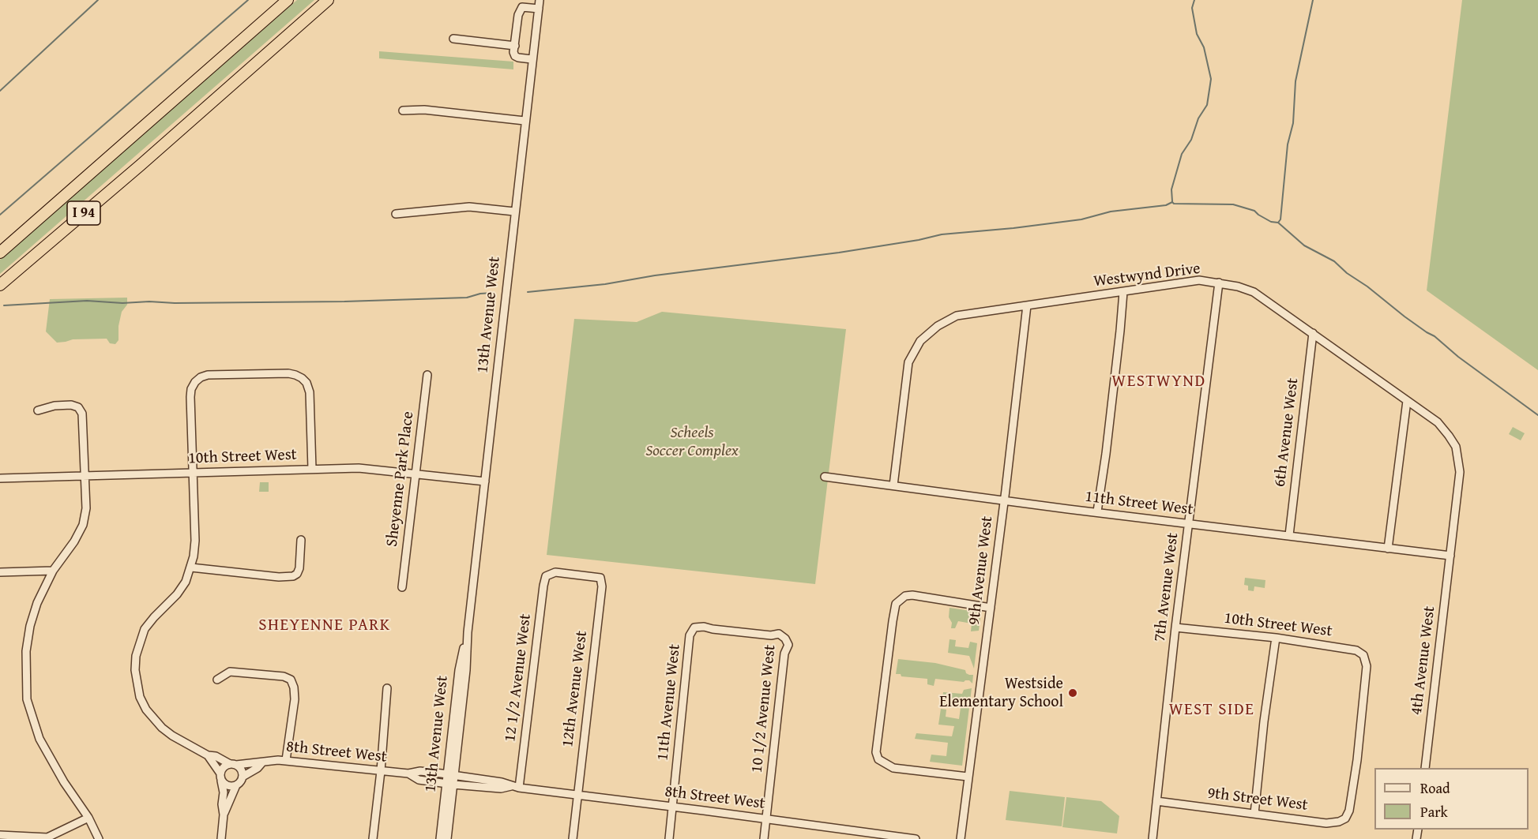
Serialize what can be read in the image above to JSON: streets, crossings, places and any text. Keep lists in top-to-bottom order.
{
  "streets": {
    "highway": ["I 94"],
    "street": [
      "Westwynd Drive",
      "13th Avenue West",
      "6th Avenue West",
      "10th Street West",
      "Sheyenne Park Place",
      "11th Street West",
      "9th Avenue West",
      "7th Avenue West",
      "4th Avenue West",
      "12 1/2 Avenue West",
      "12th Avenue West",
      "11th Avenue West",
      "10 1/2 Avenue West",
      "8th Street West",
      "9th Street West"
    ]
  },
  "crossings": [
    ["Westwynd Drive", "6th Avenue West"],
    ["Westwynd Drive", "11th Street West"],
    ["Westwynd Drive", "9th Avenue West"],
    ["Westwynd Drive", "7th Avenue West"],
    ["Westwynd Drive", "4th Avenue West"],
    ["13th Avenue West", "10th Street West"],
    ["13th Avenue West", "8th Street West"],
    ["6th Avenue West", "11th Street West"],
    ["10th Street West", "Sheyenne Park Place"],
    ["10th Street West", "7th Avenue West"],
    ["10th Street West", "9th Street West"],
    ["11th Street West", "9th Avenue West"],
    ["11th Street West", "7th Avenue West"],
    ["11th Street West", "4th Avenue West"],
    ["7th Avenue West", "9th Street West"],
    ["12 1/2 Avenue West", "12th Avenue West"],
    ["12 1/2 Avenue West", "8th Street West"],
    ["12th Avenue West", "8th Street West"],
    ["11th Avenue West", "10 1/2 Avenue West"],
    ["11th Avenue West", "8th Street West"],
    ["10 1/2 Avenue West", "8th Street West"]
  ],
  "districts": ["WESTWYND", "SHEYENNE PARK", "WEST SIDE"],
  "parks": ["Scheels Soccer Complex"],
  "places": ["Westside Elementary School"],
  "legend": ["Road", "Park"]
}
